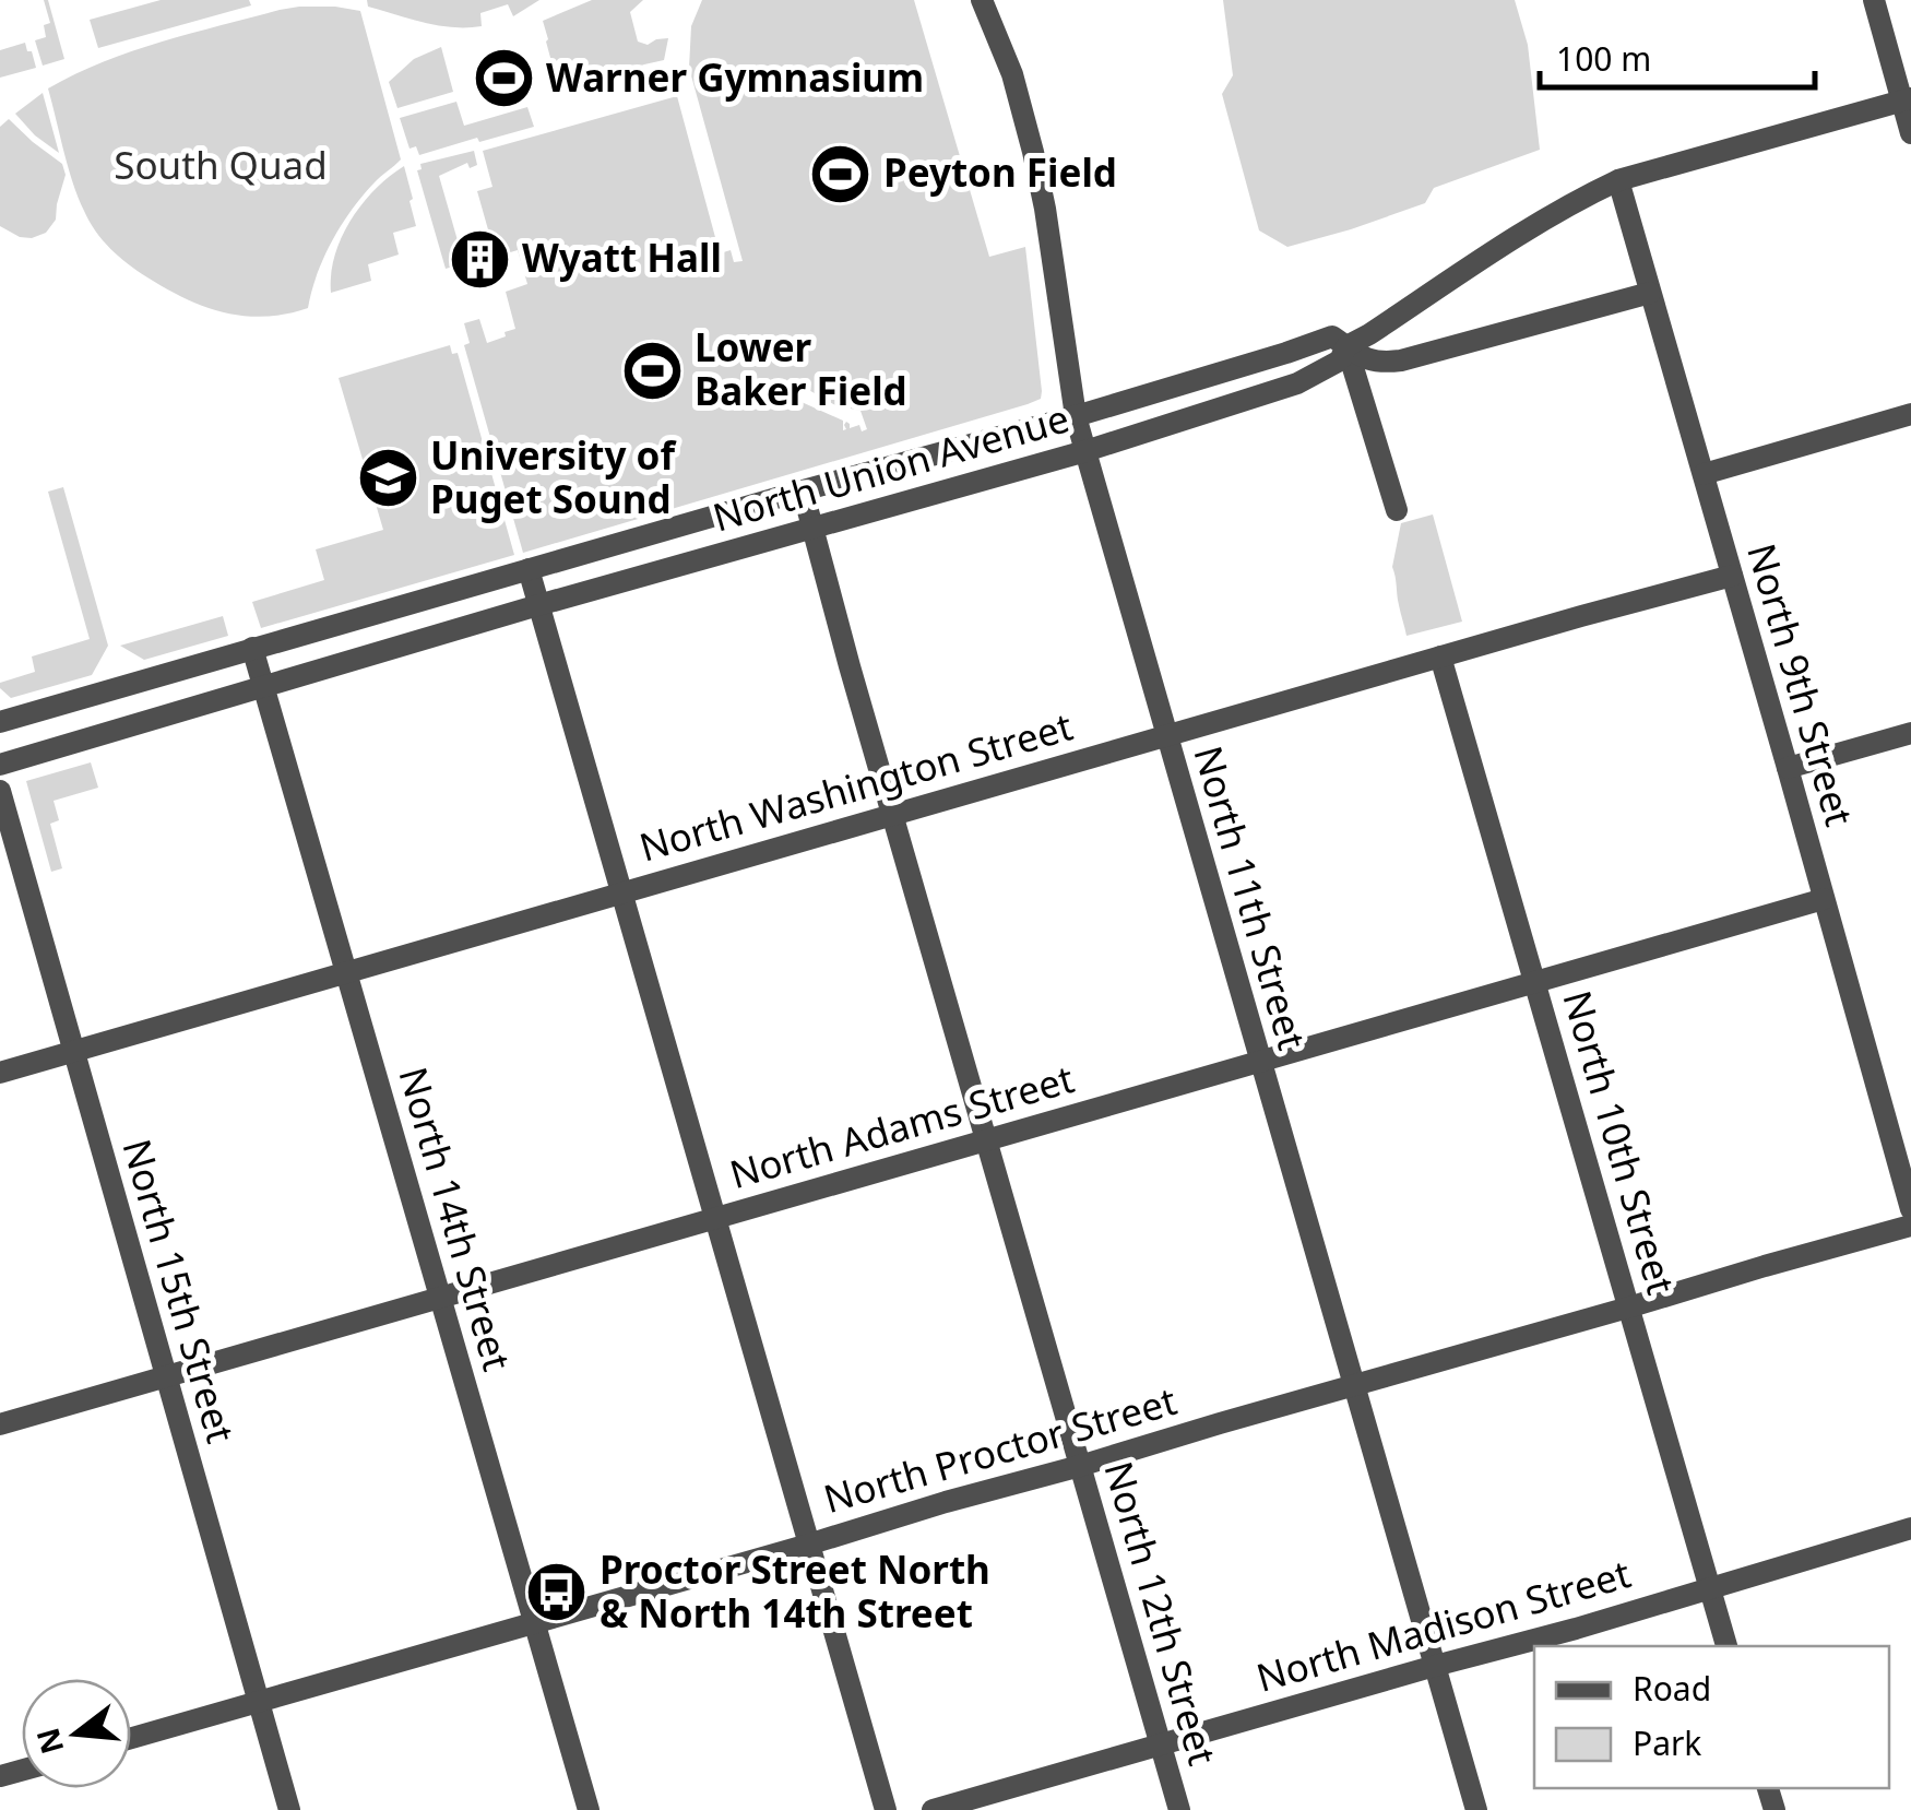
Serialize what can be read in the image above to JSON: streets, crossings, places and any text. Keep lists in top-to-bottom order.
{
  "streets": {
    "street": [
      "North Union Avenue",
      "North 9th Street",
      "North Washington Street",
      "North 11th Street",
      "North Adams Street",
      "North 10th Street",
      "North 14th Street",
      "North 15th Street",
      "North Proctor Street",
      "North 12th Street",
      "North Madison Street"
    ]
  },
  "crossings": [
    ["North Union Avenue", "North 9th Street"],
    ["North Union Avenue", "North 11th Street"],
    ["North Union Avenue", "North 14th Street"],
    ["North Union Avenue", "North 12th Street"],
    ["North 9th Street", "North Washington Street"],
    ["North 9th Street", "North Adams Street"],
    ["North Washington Street", "North 11th Street"],
    ["North Washington Street", "North 10th Street"],
    ["North Washington Street", "North 14th Street"],
    ["North Washington Street", "North 15th Street"],
    ["North Washington Street", "North 12th Street"],
    ["North 11th Street", "North Adams Street"],
    ["North 11th Street", "North Proctor Street"],
    ["North 11th Street", "North Madison Street"],
    ["North Adams Street", "North 10th Street"],
    ["North Adams Street", "North 14th Street"],
    ["North Adams Street", "North 15th Street"],
    ["North Adams Street", "North 12th Street"],
    ["North 10th Street", "North Proctor Street"],
    ["North 10th Street", "North Madison Street"],
    ["North 14th Street", "North Proctor Street"],
    ["North 15th Street", "North Proctor Street"],
    ["North Proctor Street", "North 12th Street"],
    ["North 12th Street", "North Madison Street"]
  ],
  "parks": ["South Quad"],
  "places": {
    "sports": ["Warner Gymnasium", "Peyton Field", "Lower Baker Field"],
    "building": ["Wyatt Hall"],
    "school or university": ["University of Puget Sound"],
    "bus stop": ["Proctor Street North & North 14th Street"]
  },
  "legend": ["Road", "Park"],
  "scale_bar": "100 m",
  "north": "left"
}
